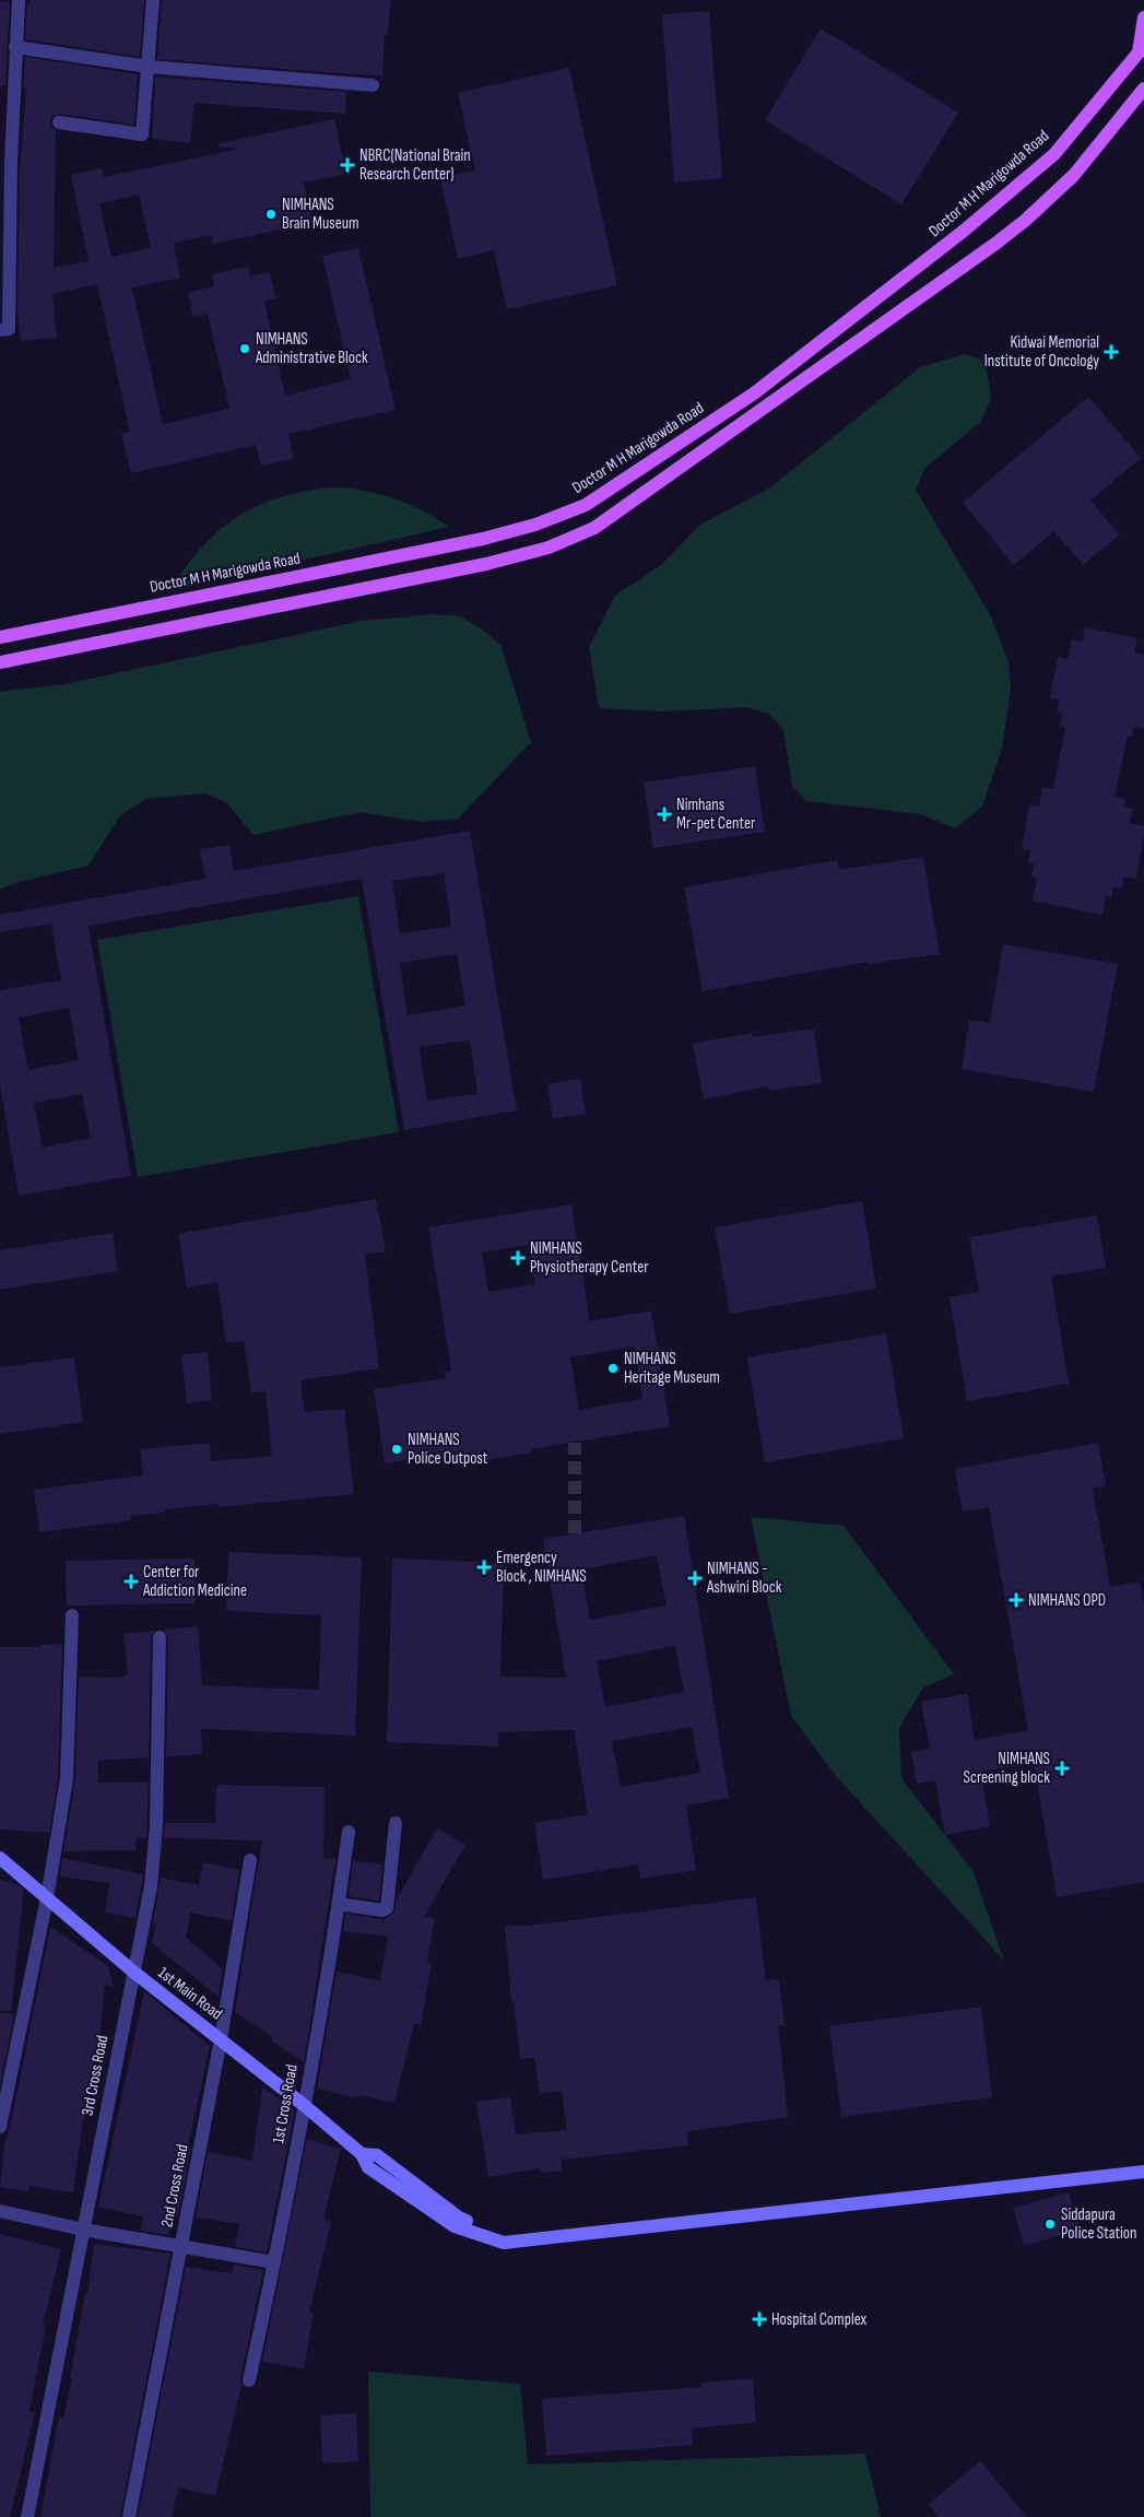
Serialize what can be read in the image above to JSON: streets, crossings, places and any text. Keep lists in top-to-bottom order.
{
  "streets": {
    "main road": ["Doctor M H Marigowda Road"],
    "street": [
      "1st Main Road",
      "3rd Cross Road",
      "1st Cross Road",
      "2nd Cross Road"
    ]
  },
  "crossings": [
    ["1st Main Road", "3rd Cross Road"],
    ["1st Main Road", "1st Cross Road"],
    ["1st Main Road", "2nd Cross Road"]
  ],
  "places": {
    "health": [
      "NBRC(National Brain Research Center)",
      "Kidwai Memorial Institute of Oncology",
      "Nimhans Mr-pet Center",
      "NIMHANS Physiotherapy Center",
      "Emergency Block , NIMHANS",
      "NIMHANS - Ashwini Block",
      "Center for Addiction Medicine",
      "NIMHANS OPD",
      "NIMHANS Screening block",
      "Hospital Complex"
    ],
    "other": [
      "NIMHANS Brain Museum",
      "NIMHANS Administrative Block",
      "NIMHANS Heritage Museum",
      "NIMHANS Police Outpost",
      "Siddapura Police Station"
    ]
  }
}
